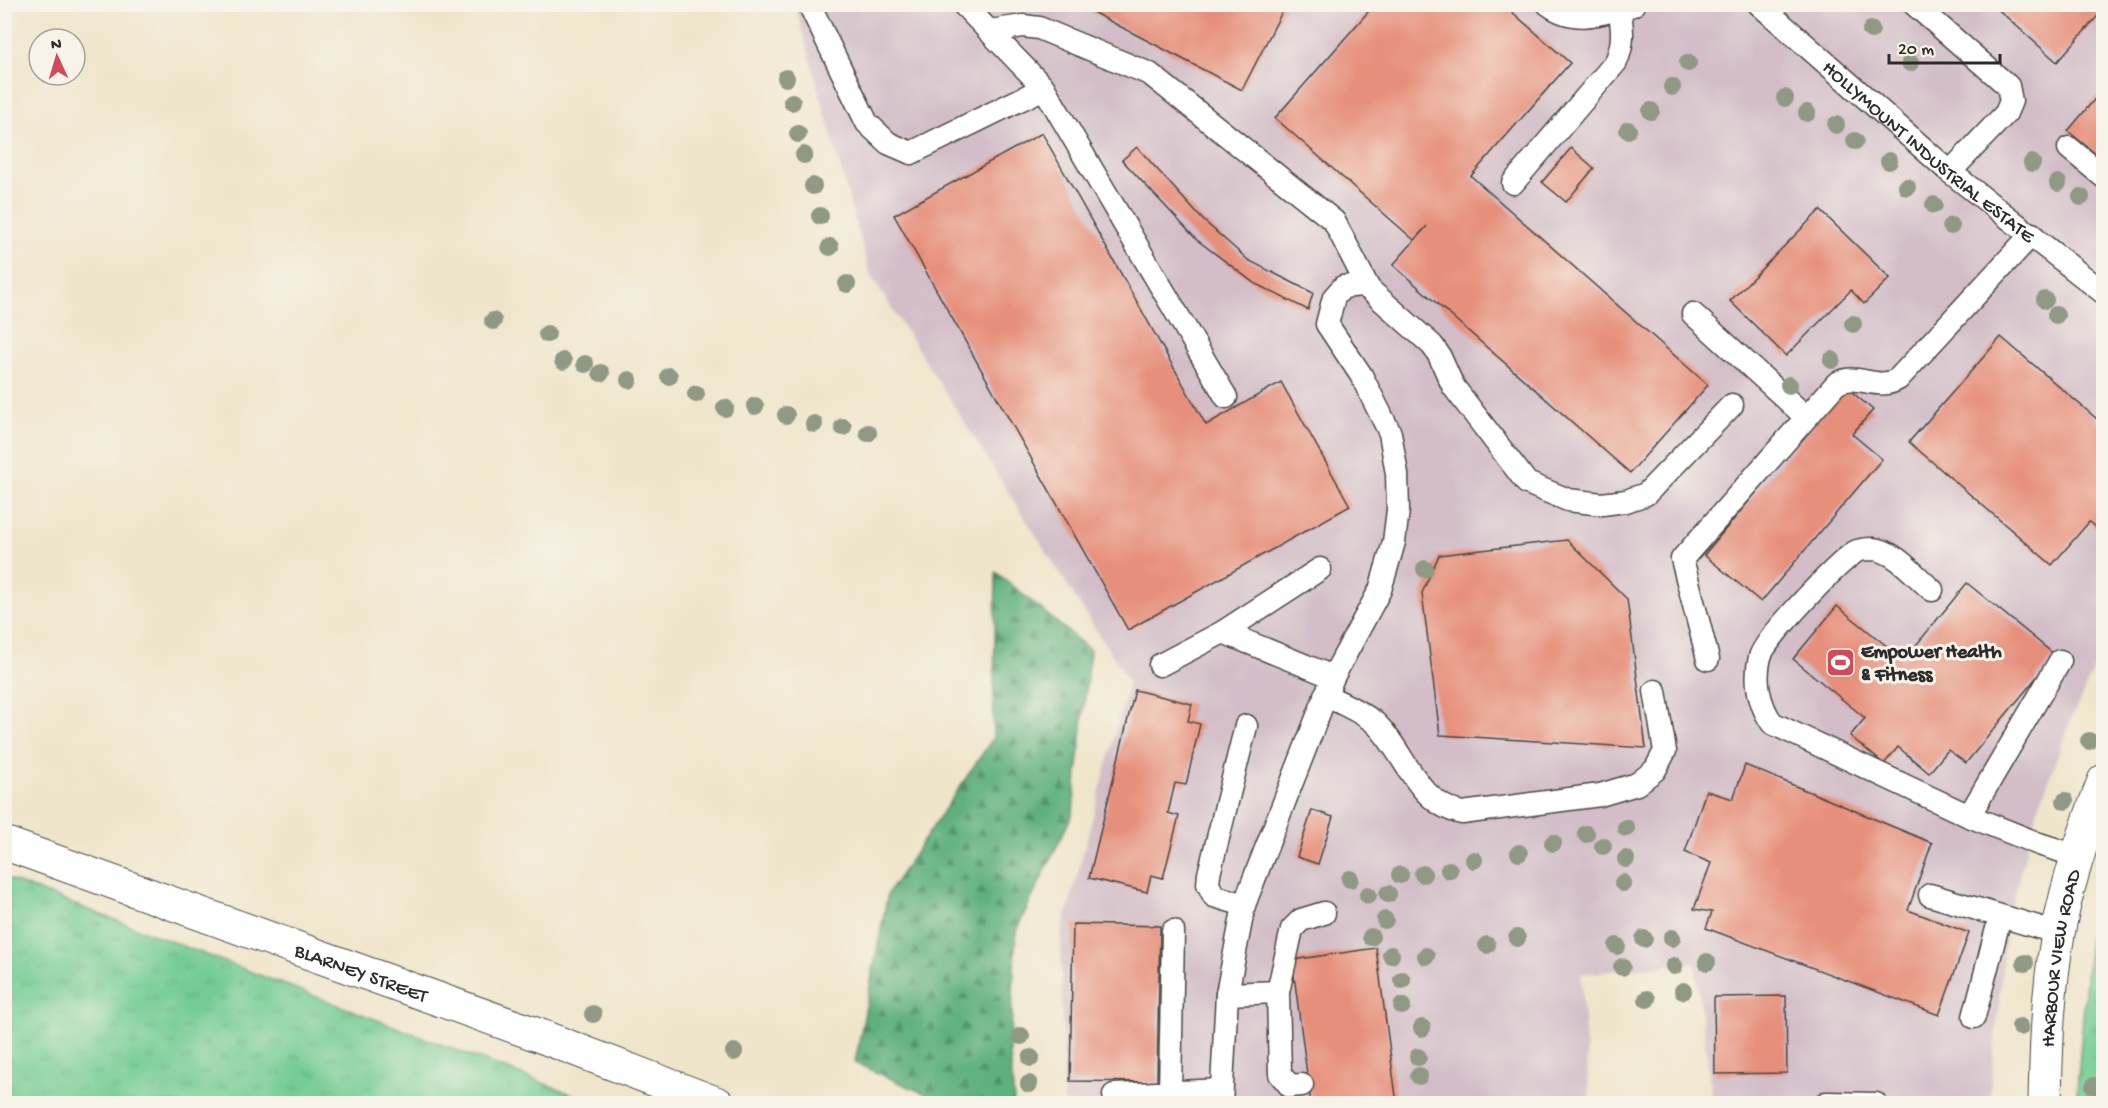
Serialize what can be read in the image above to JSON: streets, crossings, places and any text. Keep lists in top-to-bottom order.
{
  "streets": {
    "street": ["HARBOUR VIEW ROAD", "BLARNEY STREET"],
    "lane": ["HOLLYMOUNT INDUSTRIAL ESTATE"]
  },
  "places": {
    "sports": ["Empower Health & Fitness"]
  },
  "scale_bar": "20 m",
  "north": "top"
}
